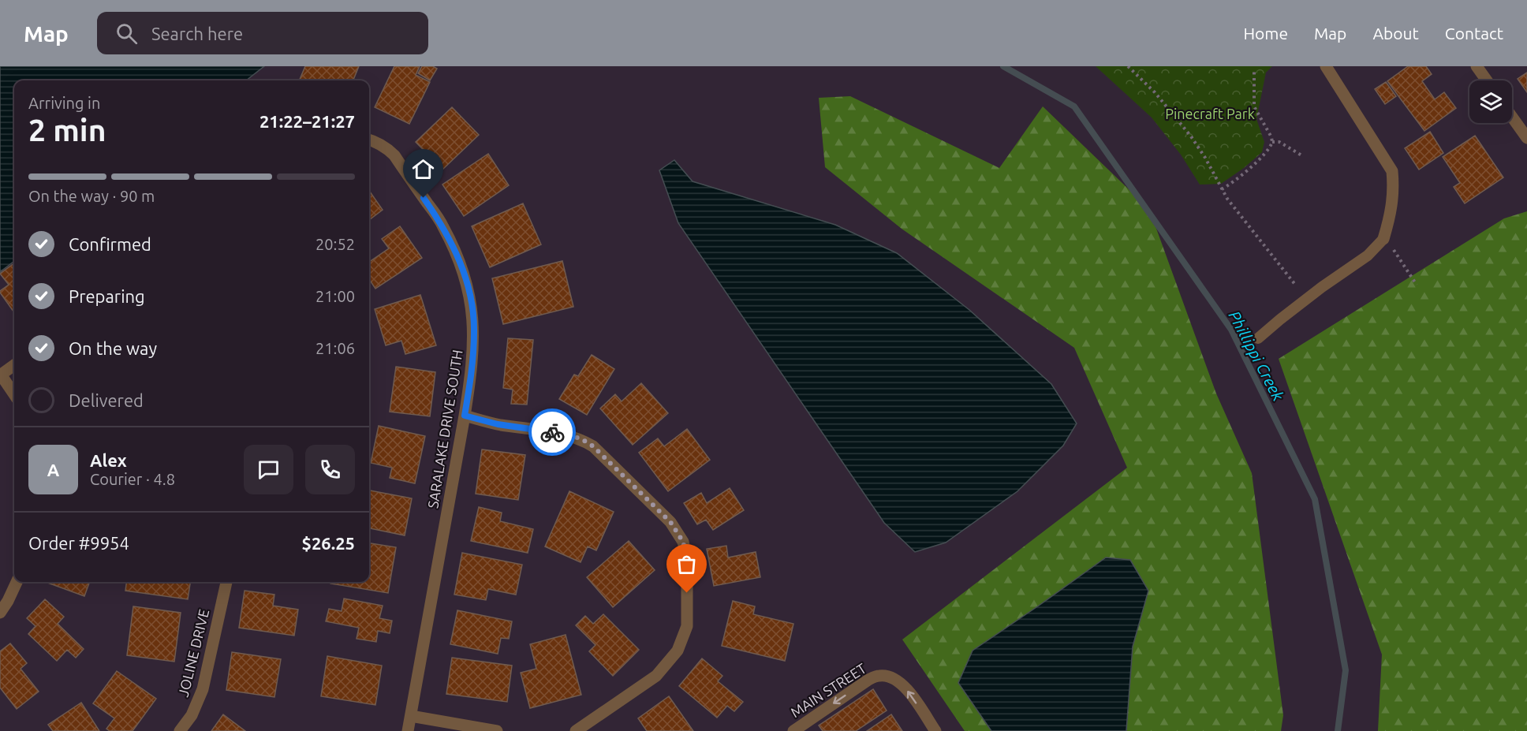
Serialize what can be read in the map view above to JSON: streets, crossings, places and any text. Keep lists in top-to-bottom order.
{
  "streets": {
    "street": ["SARALAKE DRIVE SOUTH", "JOLINE DRIVE", "MAIN STREET"]
  },
  "water": ["Phillippi Creek"],
  "parks": ["Pinecraft Park"],
  "page": {
    "header": "Map",
    "search": "Search here",
    "nav": [
      "Home",
      "Map",
      "About",
      "Contact"
    ],
    "heading": ["2 min", "Arriving in", "21:22–21:27"],
    "panel": [
      "Alex",
      "Courier · 4.8",
      "Order #9954",
      "$26.25"
    ],
    "bar": "On the way · 90 m",
    "list": [
      ["Confirmed", "20:52"],
      ["Preparing", "21:00"],
      ["On the way", "21:06"],
      "Delivered"
    ],
    "round": "A"
  }
}
